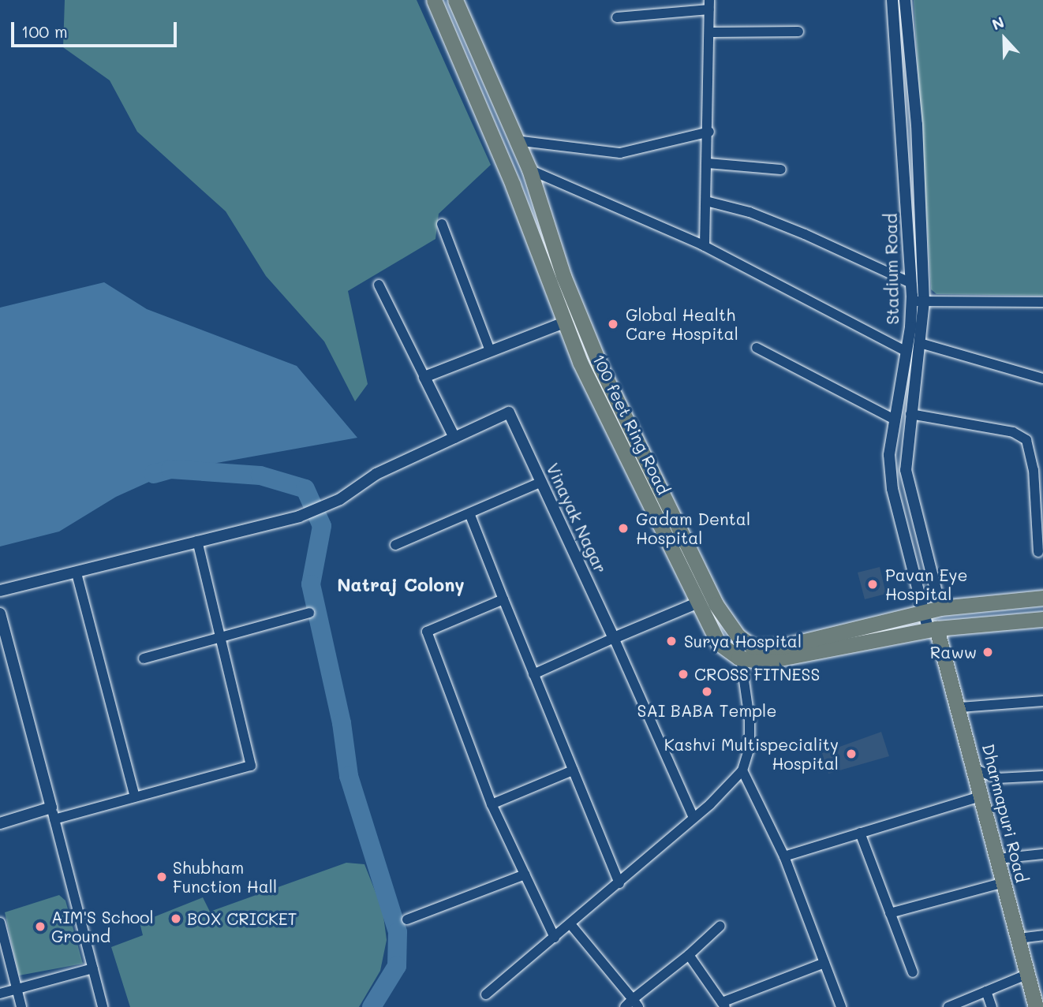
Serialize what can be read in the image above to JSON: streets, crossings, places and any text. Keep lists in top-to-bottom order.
{
  "streets": {
    "main road": ["100 feet Ring Road", "Dharmapuri Road"],
    "street": ["Stadium Road", "Vinayak Nagar"]
  },
  "crossings": [
    ["Stadium Road", "100 feet Ring Road"],
    ["Stadium Road", "Dharmapuri Road"],
    ["100 feet Ring Road", "Dharmapuri Road"]
  ],
  "districts": ["Natraj Colony"],
  "places": [
    "Global Health Care Hospital",
    "Gadam Dental Hospital",
    "Pavan Eye Hospital",
    "Surya Hospital",
    "Raww",
    "CROSS FITNESS",
    "SAI BABA Temple",
    "Kashvi Multispeciality Hospital",
    "Shubham Function Hall",
    "BOX CRICKET",
    "AIM'S School Ground"
  ],
  "scale_bar": "100 m",
  "north": "top"
}
